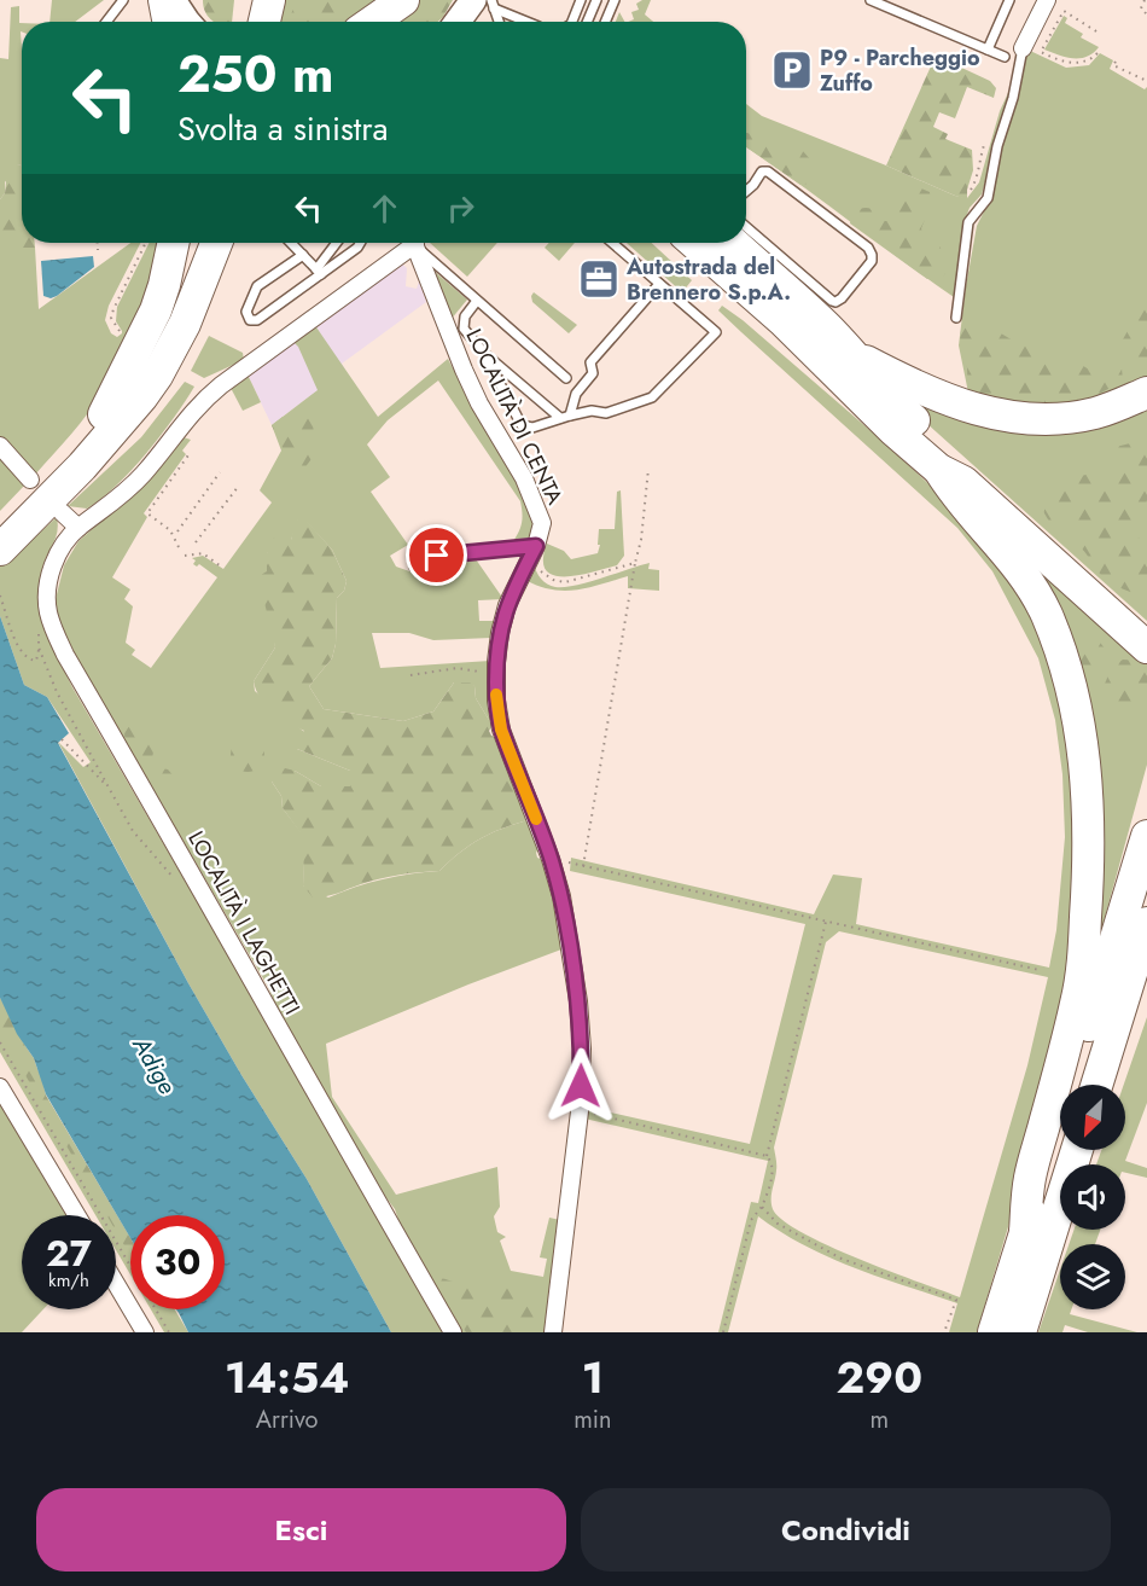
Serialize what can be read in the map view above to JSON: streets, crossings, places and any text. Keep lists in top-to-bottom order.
{
  "streets": {
    "street": ["LOCALITÀ DI CENTA", "LOCALITÀ I LAGHETTI"]
  },
  "water": ["Adige"],
  "places": {
    "parking": ["P9 - Parcheggio Zuffo"],
    "office": ["Autostrada del Brennero S.p.A."]
  },
  "north": "bottom left",
  "page": {
    "turn": ["250 m", "Svolta a sinistra"],
    "speed": "27 km/h",
    "limit": "30",
    "eta": [
      "14:54",
      "Arrivo",
      "1",
      "min",
      "290",
      "m"
    ],
    "buttons": ["Esci", "Condividi"]
  }
}
